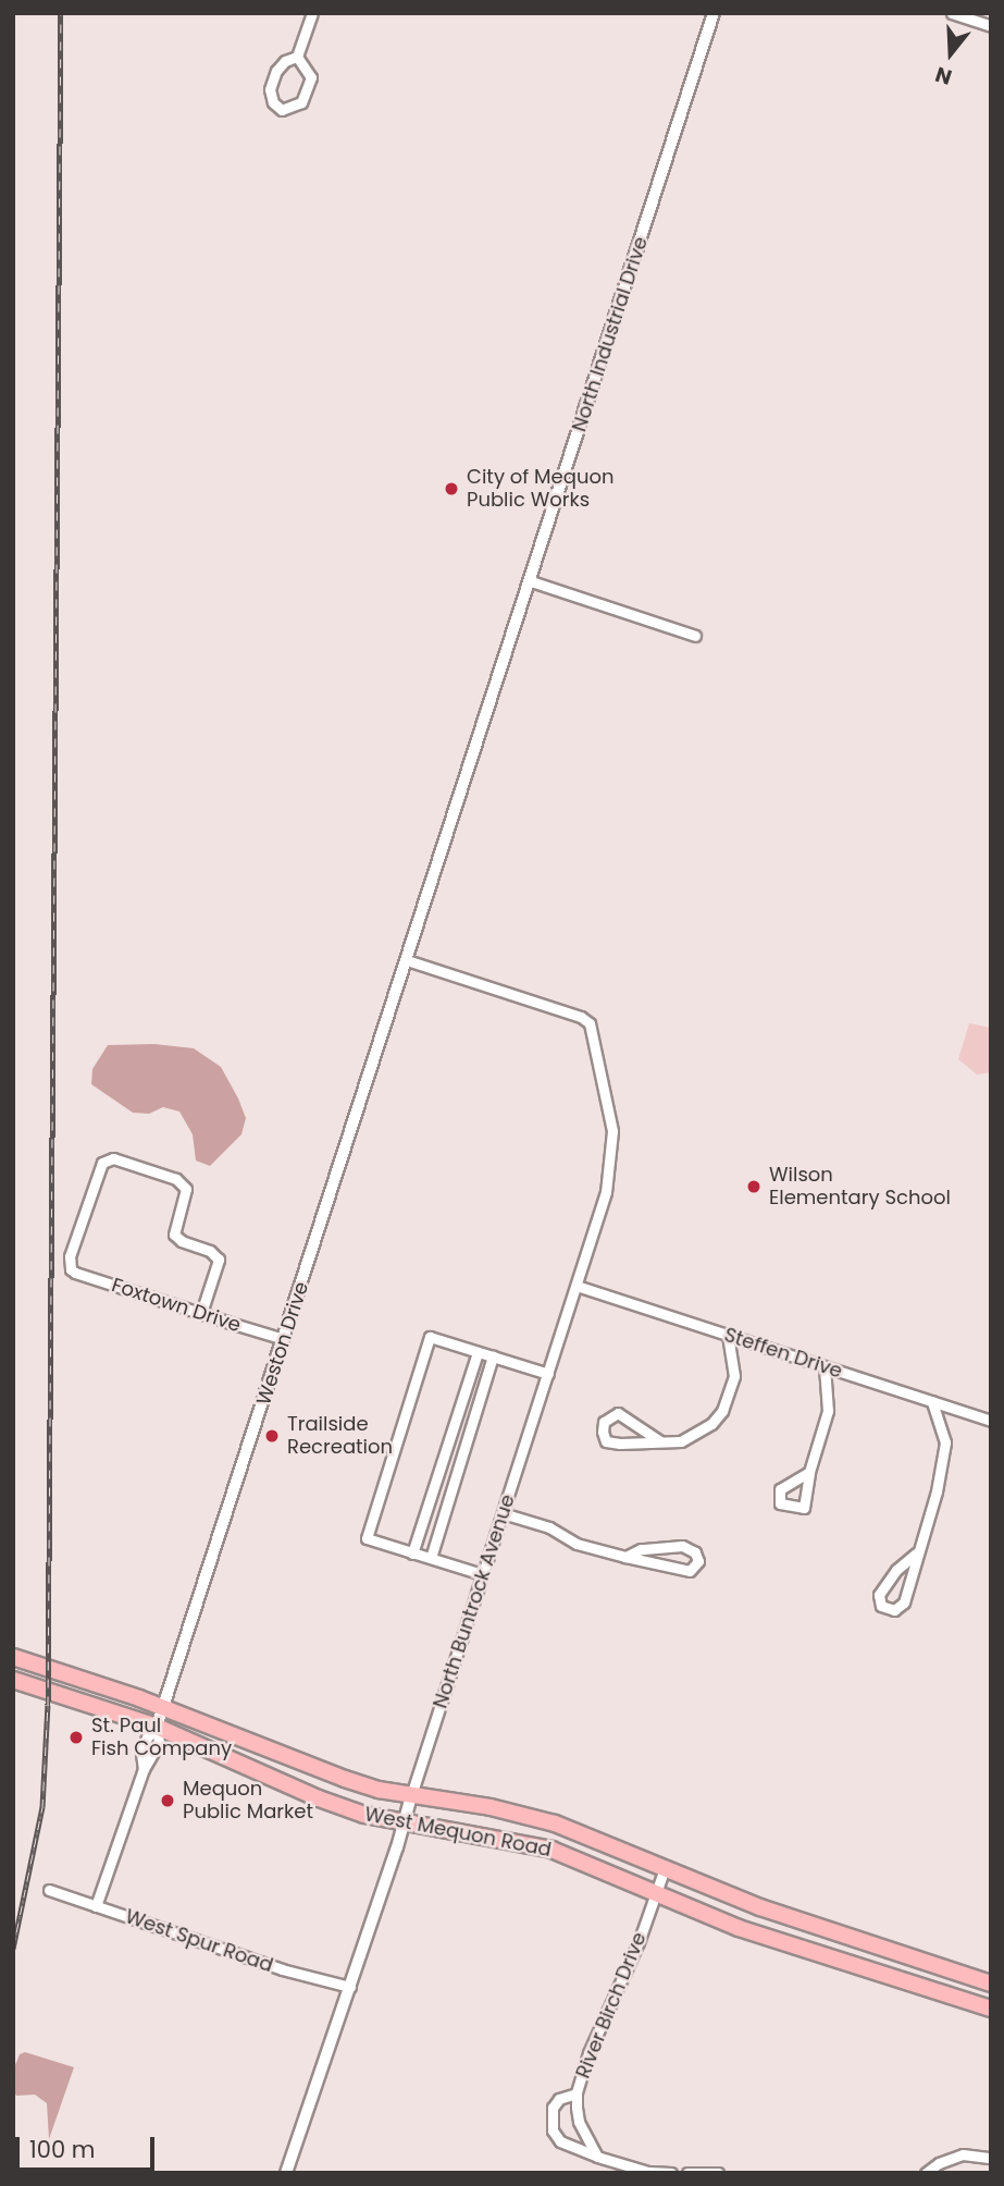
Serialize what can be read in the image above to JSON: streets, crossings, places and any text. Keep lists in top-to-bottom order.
{
  "streets": {
    "main road": ["West Mequon Road"],
    "street": [
      "North Industrial Drive",
      "Foxtown Drive",
      "Weston Drive",
      "Steffen Drive",
      "North Buntrock Avenue",
      "West Spur Road",
      "River Birch Drive"
    ]
  },
  "crossings": [
    ["North Industrial Drive", "Weston Drive"],
    ["North Industrial Drive", "North Buntrock Avenue"],
    ["Foxtown Drive", "Weston Drive"],
    ["Weston Drive", "North Buntrock Avenue"],
    ["Weston Drive", "West Mequon Road"],
    ["Steffen Drive", "North Buntrock Avenue"],
    ["North Buntrock Avenue", "West Mequon Road"],
    ["North Buntrock Avenue", "West Spur Road"],
    ["West Mequon Road", "River Birch Drive"]
  ],
  "places": [
    "City of Mequon Public Works",
    "Wilson Elementary School",
    "Trailside Recreation",
    "St. Paul Fish Company",
    "Mequon Public Market"
  ],
  "scale_bar": "100 m",
  "north": "bottom"
}
